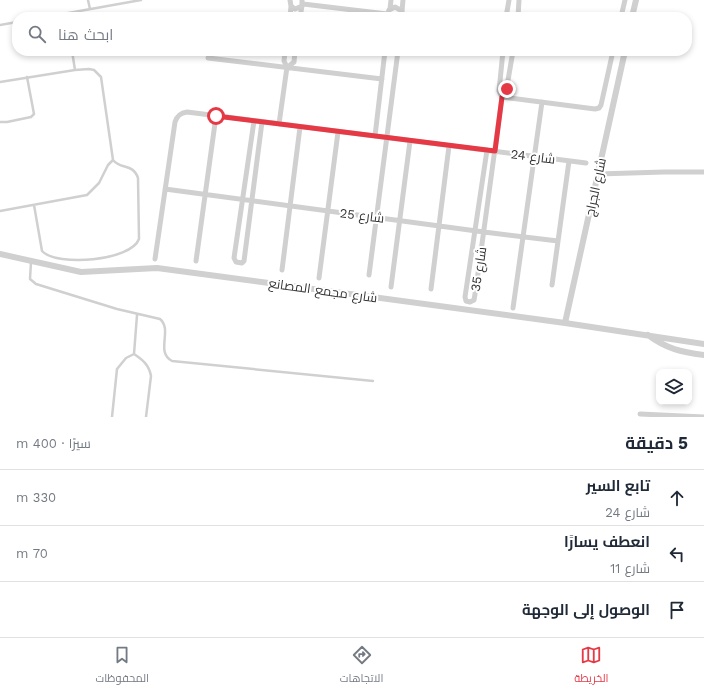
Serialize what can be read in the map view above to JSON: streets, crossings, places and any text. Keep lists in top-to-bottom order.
{
  "streets": {
    "street": [
      "شارع 24",
      "شارع الجراج",
      "شارع 25",
      "شارع 35",
      "شارع مجمع المصانع"
    ]
  },
  "crossings": [
    ["شارع 24", "شارع 25"],
    ["شارع 24", "شارع 35"],
    ["شارع الجراج", "شارع مجمع المصانع"],
    ["شارع 25", "شارع 35"]
  ],
  "page": {
    "search": "ابحث هنا",
    "heading": ["5 دقيقة", "سيرًا · 400 m"],
    "list": [
      ["تابع السير", "شارع 24", "330 m"],
      ["انعطف يسارًا", "شارع 11", "70 m"],
      "الوصول إلى الوجهة"
    ],
    "nav": ["الخريطة", "الاتجاهات", "المحفوظات"]
  }
}
